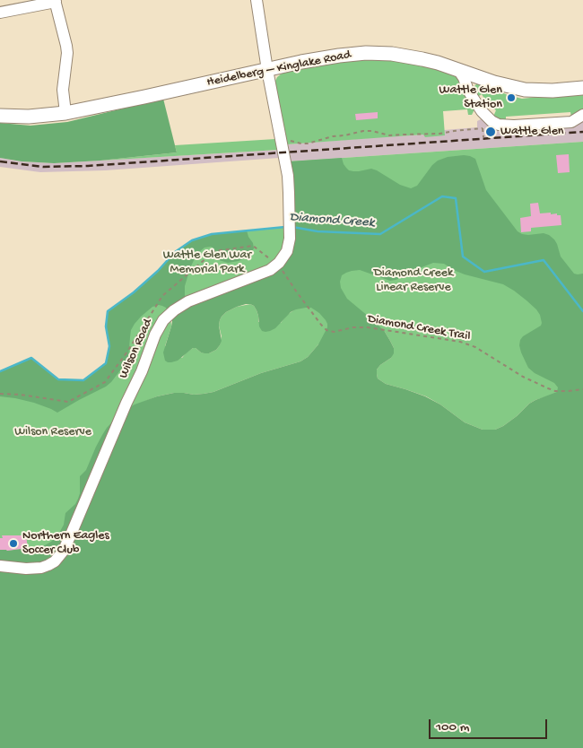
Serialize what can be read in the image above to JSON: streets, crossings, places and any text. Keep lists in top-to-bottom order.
{
  "streets": {
    "main road": ["Heidelberg – Kinglake Road"],
    "street": ["Wilson Road"],
    "path": ["Diamond Creek Trail"]
  },
  "crossings": [
    ["Diamond Creek Trail", "Wilson Road"]
  ],
  "water": ["Diamond Creek"],
  "parks": ["Wattle Glen War Memorial Park", "Diamond Creek Linear Reserve", "Wilson Reserve"],
  "places": ["Wattle Glen Station", "Wattle Glen", "Northern Eagles Soccer Club"],
  "scale_bar": "100 m"
}
